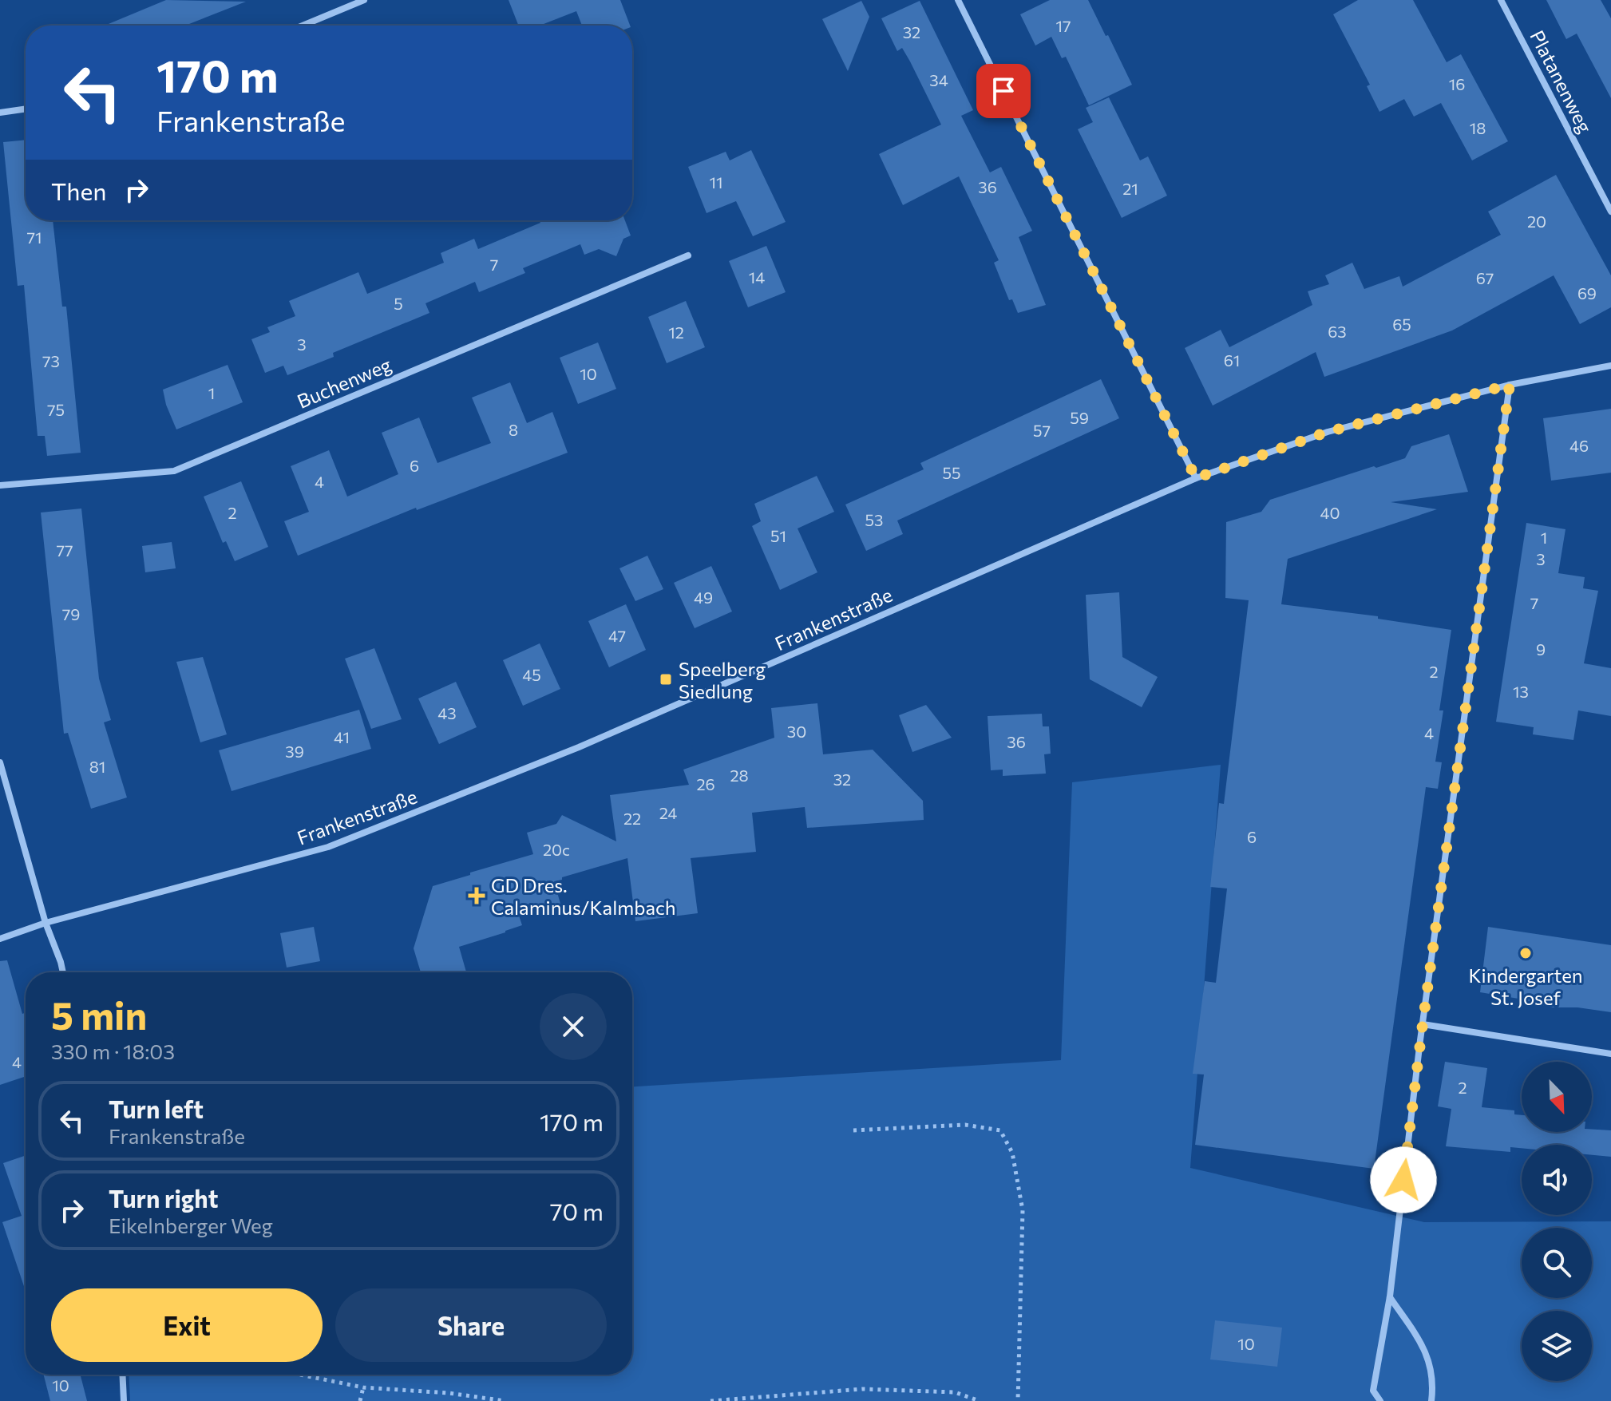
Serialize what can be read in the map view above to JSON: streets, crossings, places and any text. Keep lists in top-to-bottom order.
{
  "streets": {
    "street": ["Platanenweg", "Buchenweg", "Frankenstraße"]
  },
  "places": {
    "transit": ["Speelberg Siedlung"],
    "health": ["GD Dres. Calaminus/Kalmbach"],
    "other": ["Kindergarten St. Josef"]
  },
  "house_numbers": [
    "17",
    "32",
    "34",
    "16",
    "18",
    "11",
    "36",
    "21",
    "20",
    "71",
    "7",
    "14",
    "67",
    "69",
    "5",
    "65",
    "63",
    "12",
    "3",
    "61",
    "73",
    "10",
    "1",
    "75",
    "59",
    "8",
    "57",
    "46",
    "6",
    "55",
    "4",
    "2",
    "40",
    "53",
    "51",
    "1",
    "77",
    "3",
    "49",
    "7",
    "79",
    "47",
    "9",
    "2",
    "45",
    "13",
    "43",
    "30",
    "4",
    "41",
    "36",
    "39",
    "81",
    "28",
    "32",
    "26",
    "24",
    "22",
    "6",
    "20c",
    "4",
    "2",
    "10",
    "10"
  ],
  "north": "bottom right",
  "page": {
    "turn": ["170 m", "Frankenstraße"],
    "then": "Then",
    "heading": ["5 min", "330 m · 18:03"],
    "list": [
      {
        "name": "Turn left",
        "note": "Frankenstraße",
        "value": "170 m"
      },
      {
        "name": "Turn right",
        "note": "Eikelnberger Weg",
        "value": "70 m"
      }
    ],
    "buttons": ["Exit", "Share"]
  }
}
